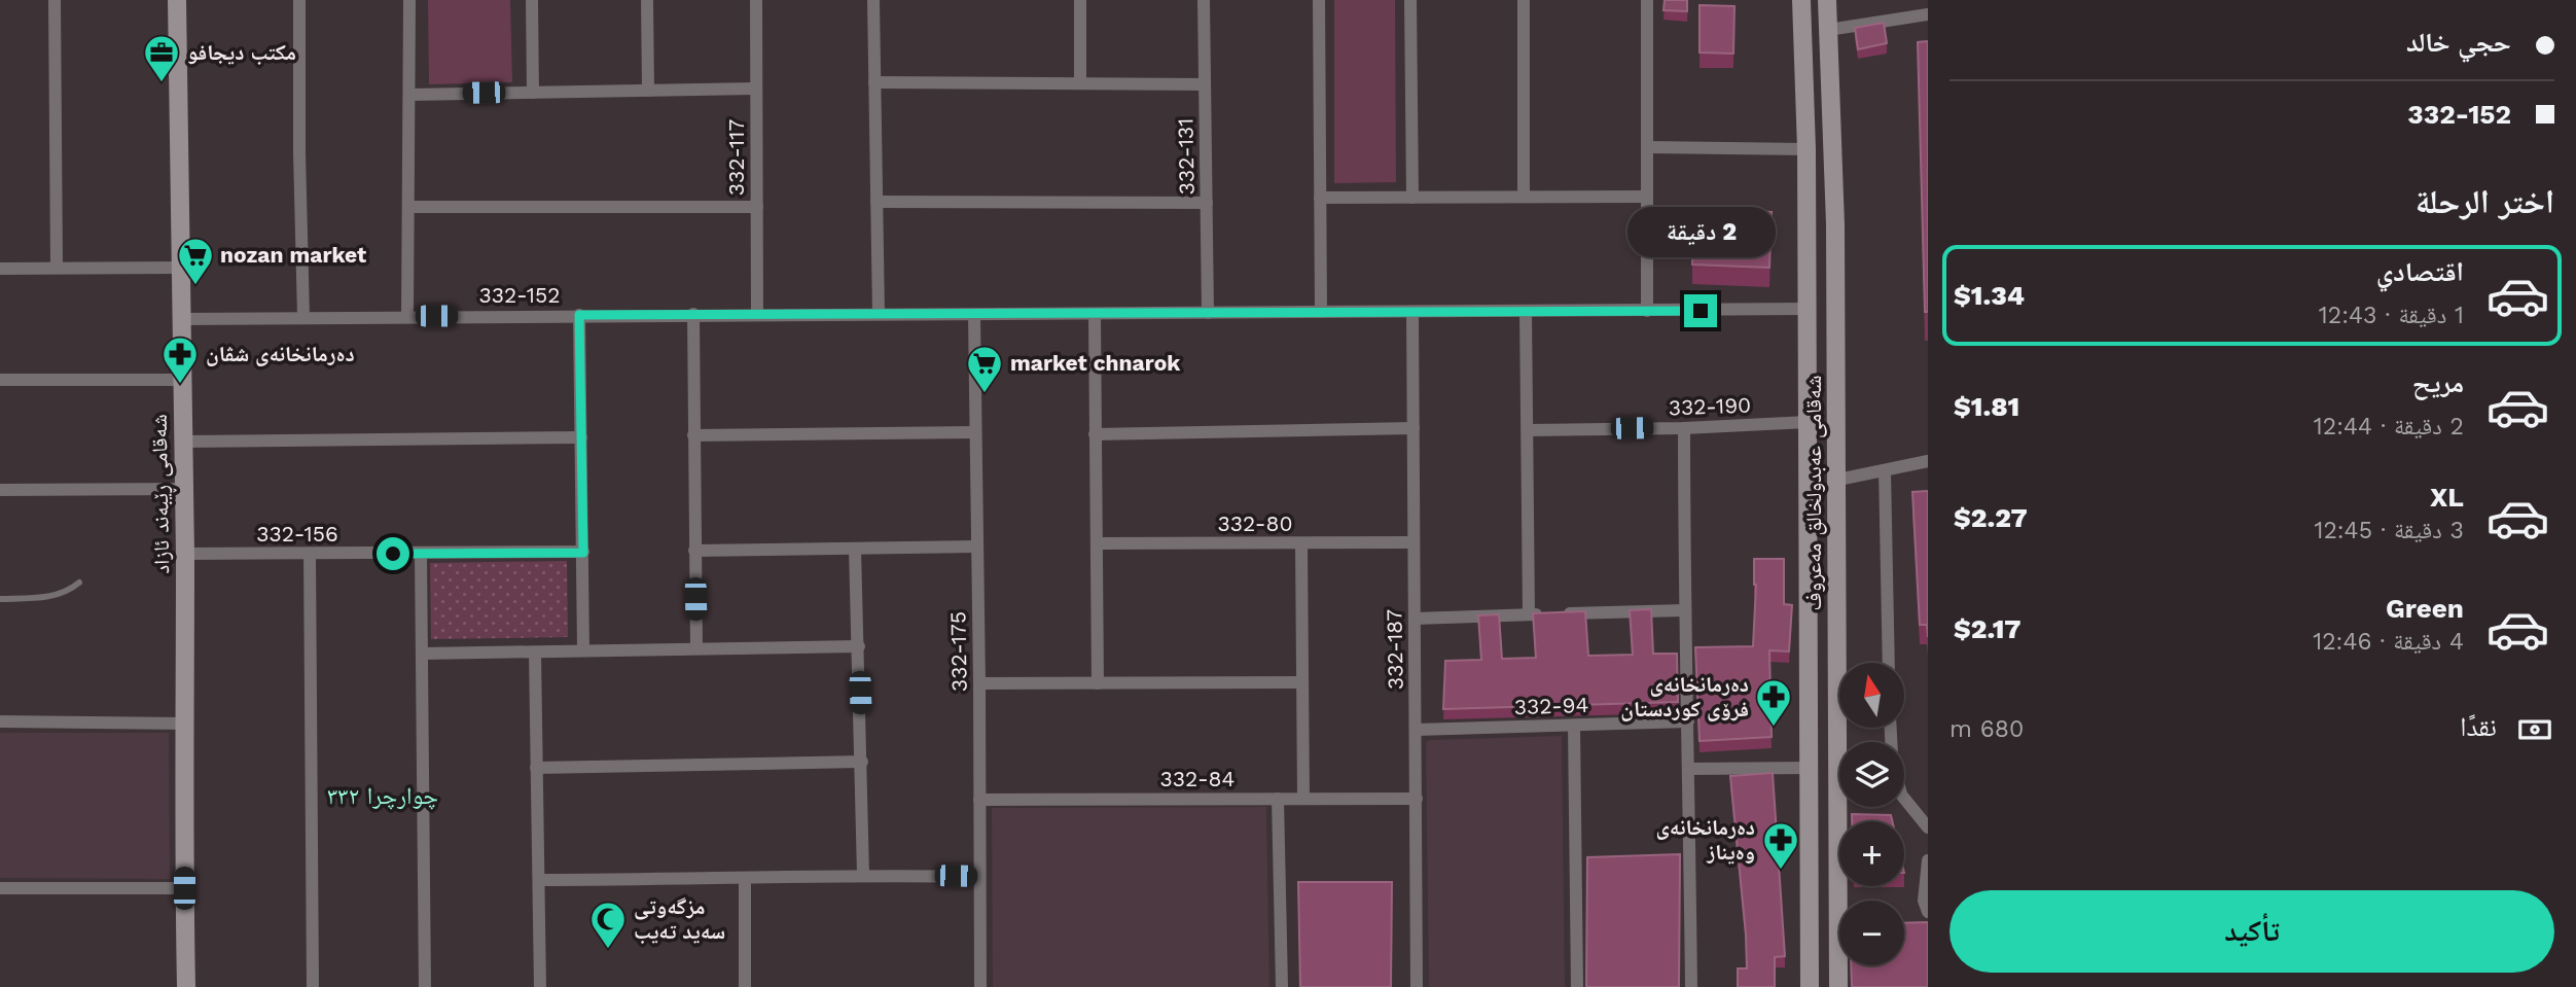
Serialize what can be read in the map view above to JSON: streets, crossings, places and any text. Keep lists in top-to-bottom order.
{
  "streets": {
    "main road": ["شەقامی عەبدولخالق مەعروف", "شەقامی ڕێبەند ئازاد"],
    "street": [
      "332-131",
      "332-117",
      "332-152",
      "332-190",
      "332-80",
      "332-156",
      "332-187",
      "332-175",
      "332-94",
      "332-84"
    ]
  },
  "crossings": [
    ["332-131", "332-152"],
    ["332-117", "332-152"],
    ["332-152", "شەقامی عەبدولخالق مەعروف"],
    ["332-152", "شەقامی ڕێبەند ئازاد"],
    ["332-152", "332-187"],
    ["332-152", "332-175"],
    ["332-190", "شەقامی عەبدولخالق مەعروف"],
    ["شەقامی ڕێبەند ئازاد", "332-156"],
    ["332-80", "332-187"],
    ["332-187", "332-94"],
    ["332-187", "332-84"],
    ["332-175", "332-84"]
  ],
  "districts": ["چوارچرا ٣٣٢"],
  "places": {
    "office": ["مكتب ديجافو"],
    "supermarket": ["nozan market", "market chnarok"],
    "pharmacy": ["دەرمانخانەی شڤان", "دەرمانخانەی فرۆی کوردستان", "دەرمانخانەی وەیناز"],
    "mosque": ["مزگەوتی سەید تەیب"]
  },
  "north": "top",
  "page": {
    "banner": ["حجي خالد", "332-152"],
    "heading": "اختر الرحلة",
    "bubble": "2 دقيقة",
    "list": [
      {
        "name": "اقتصادي",
        "note": "1 دقيقة · 12:43",
        "value": "$1.34"
      },
      {
        "name": "مريح",
        "note": "2 دقيقة · 12:44",
        "value": "$1.81"
      },
      {
        "name": "XL",
        "note": "3 دقيقة · 12:45",
        "value": "$2.27"
      },
      {
        "name": "Green",
        "note": "4 دقيقة · 12:46",
        "value": "$2.17"
      }
    ],
    "map_buttons": ["+", "−"],
    "pay": ["نقدًا", "680 m"],
    "buttons": "تأكيد"
  }
}
